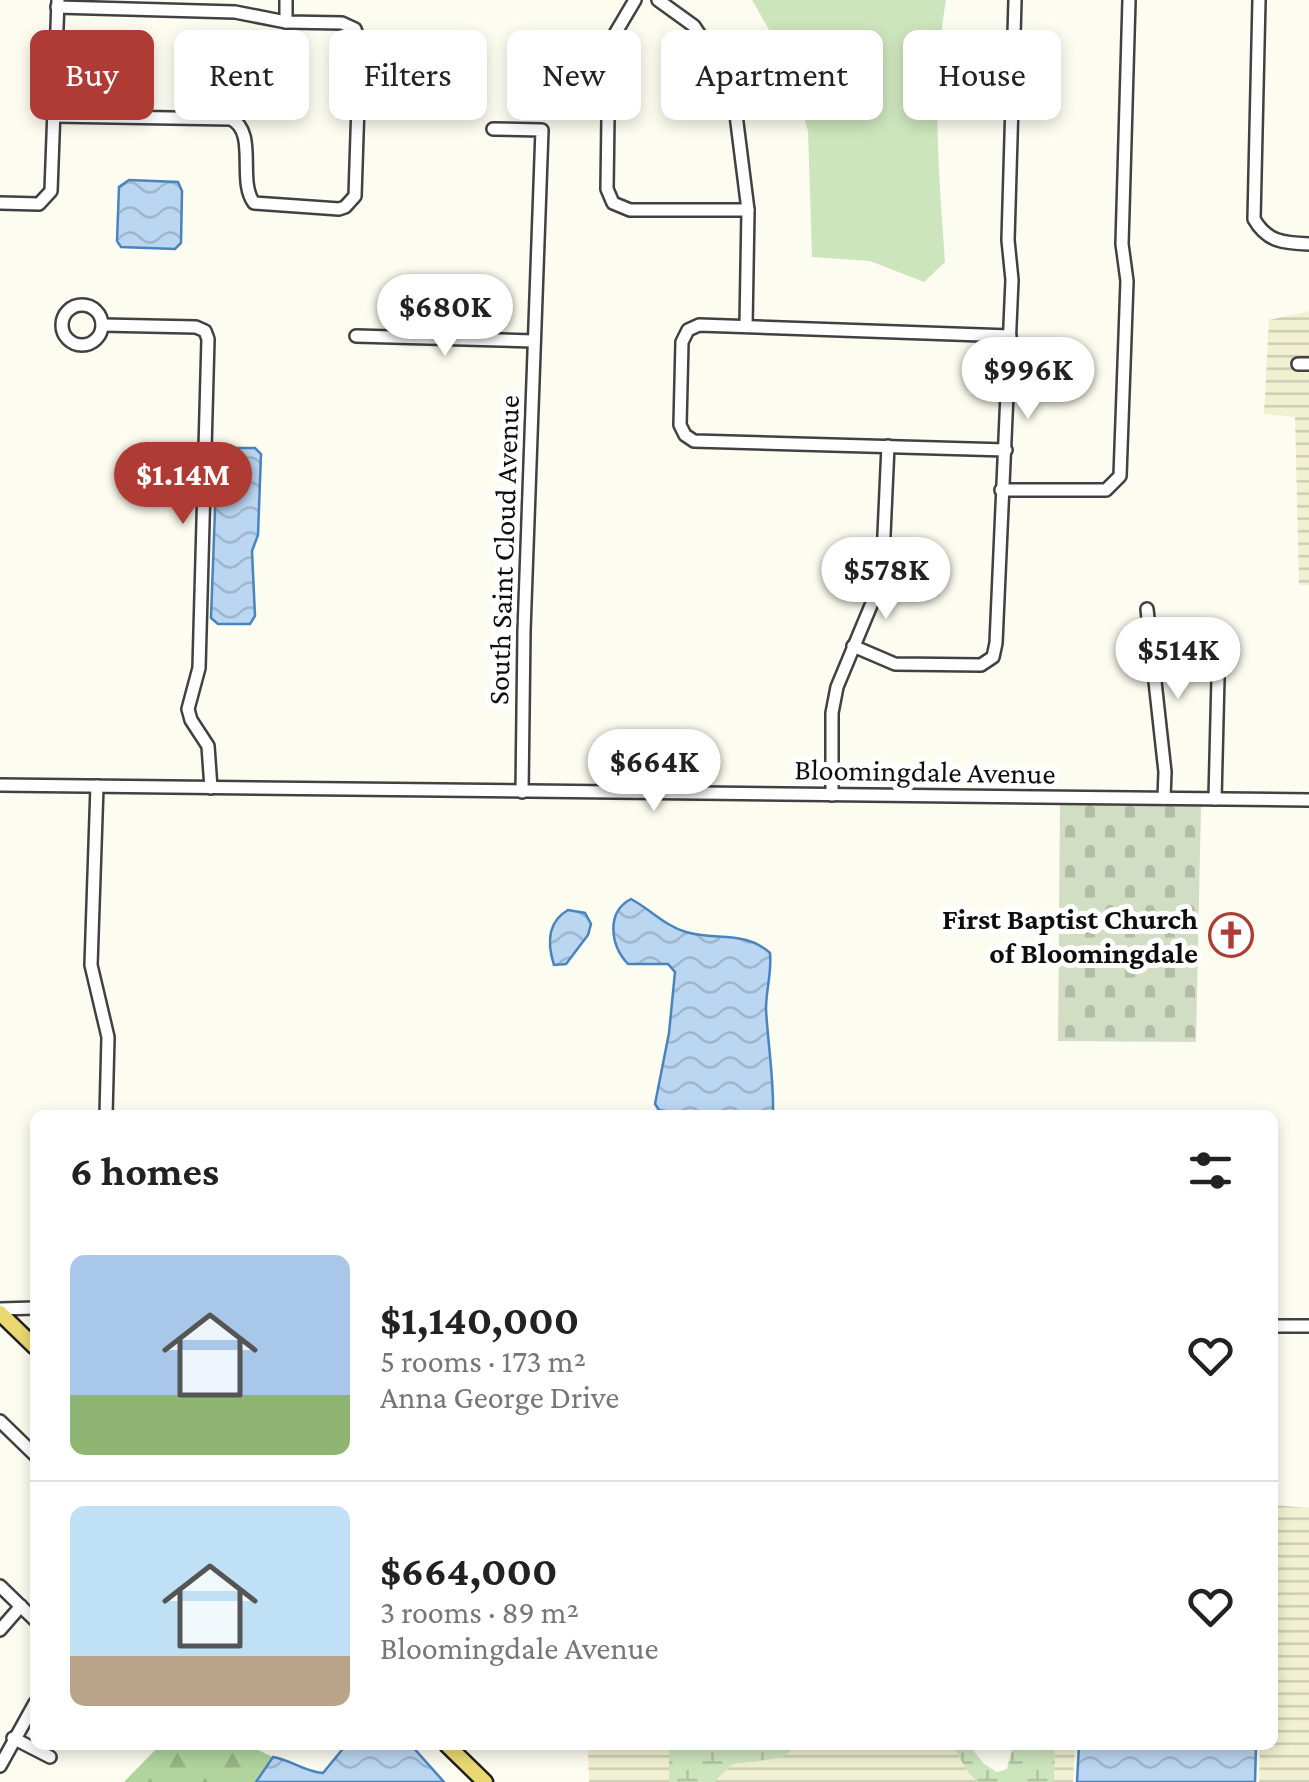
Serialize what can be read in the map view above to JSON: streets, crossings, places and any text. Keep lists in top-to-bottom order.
{
  "streets": {
    "street": ["South Saint Cloud Avenue", "Bloomingdale Avenue"]
  },
  "crossings": [
    ["South Saint Cloud Avenue", "Bloomingdale Avenue"]
  ],
  "places": {
    "church": ["First Baptist Church of Bloomingdale"]
  },
  "page": {
    "chip": [
      "Buy",
      "Rent",
      "Filters",
      "New",
      "Apartment",
      "House"
    ],
    "price": [
      "$680K",
      "$996K",
      "$1.14M",
      "$578K",
      "$514K",
      "$664K"
    ],
    "heading": "6 homes",
    "list": [
      {
        "name": "$1,140,000",
        "note": "5 rooms · 173 m² · Anna George Drive"
      },
      {
        "name": "$664,000",
        "note": "3 rooms · 89 m² · Bloomingdale Avenue"
      }
    ]
  }
}
